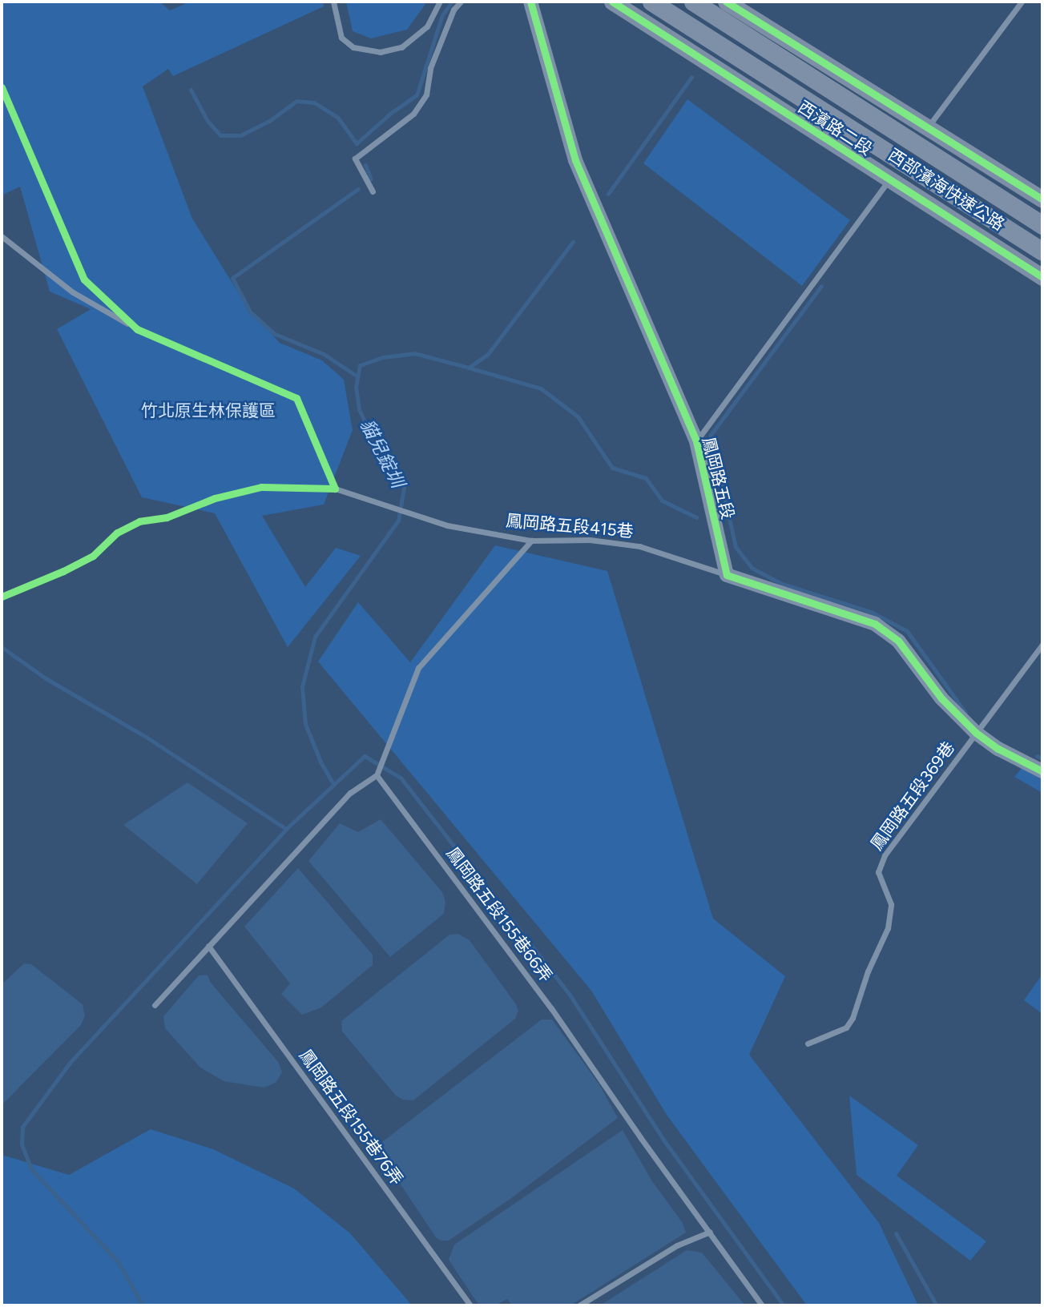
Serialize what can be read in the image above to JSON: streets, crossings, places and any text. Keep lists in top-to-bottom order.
{
  "streets": {
    "highway": ["西部濱海快速公路"],
    "main road": ["西濱路二段"],
    "street": ["鳳岡路五段"],
    "lane": [
      "鳳岡路五段415巷",
      "鳳岡路五段369巷",
      "鳳岡路五段155巷66弄",
      "鳳岡路五段155巷76弄"
    ]
  },
  "crossings": [
    ["鳳岡路五段", "鳳岡路五段415巷"]
  ],
  "water": ["貓兒錠圳"],
  "parks": ["竹北原生林保護區"]
}
